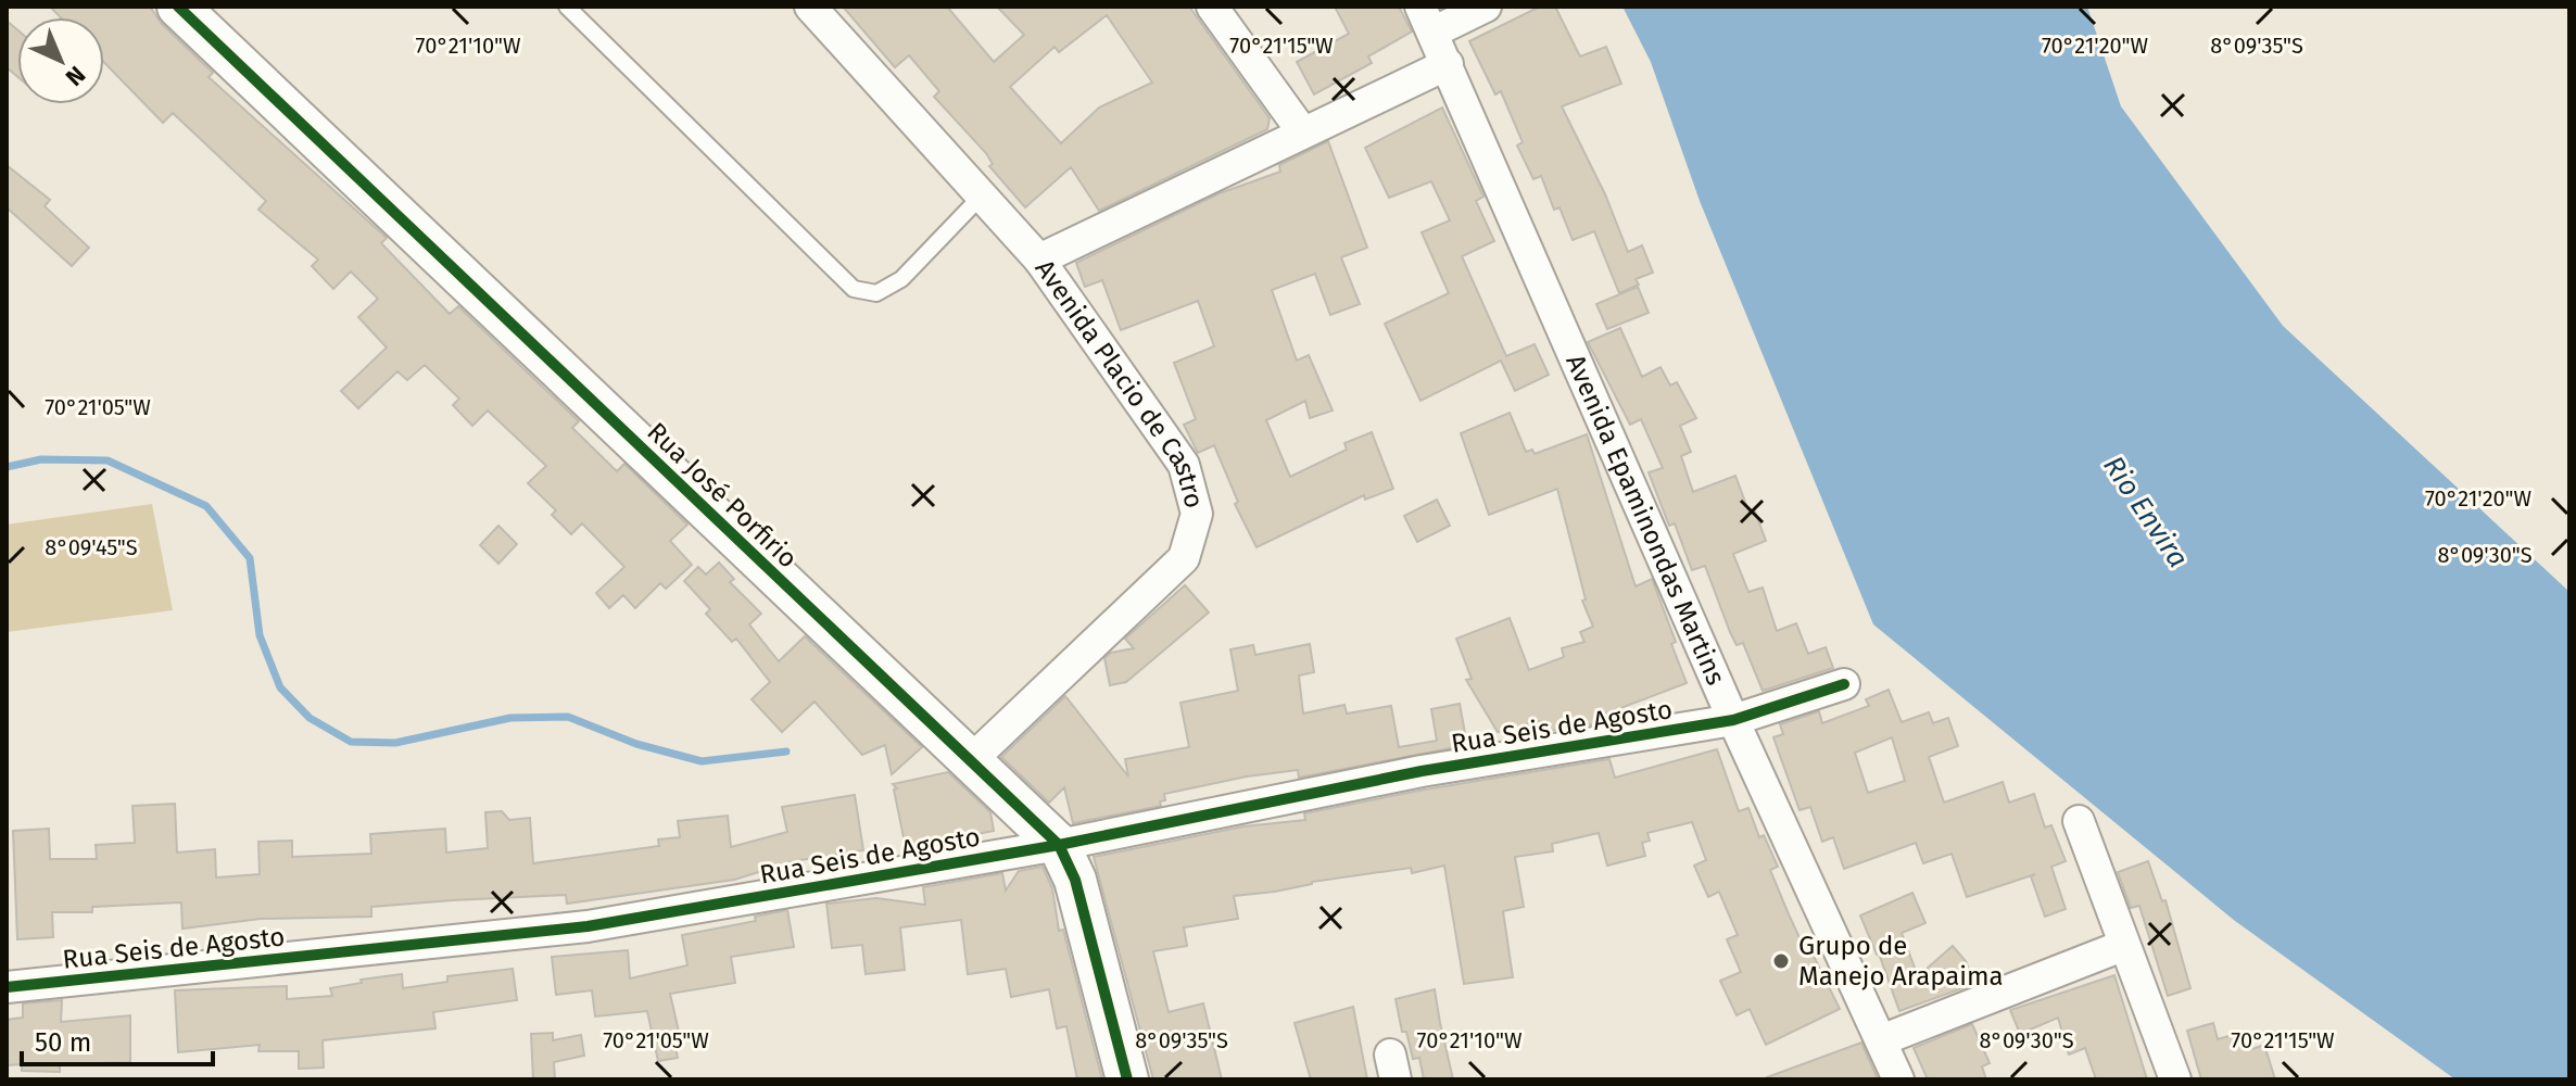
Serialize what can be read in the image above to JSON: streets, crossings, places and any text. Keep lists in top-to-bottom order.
{
  "streets": {
    "street": [
      "Avenida Placio de Castro",
      "Rua José Porfirio",
      "Avenida Epaminondas Martins",
      "Rua Seis de Agosto"
    ]
  },
  "crossings": [
    ["Avenida Placio de Castro", "Rua José Porfirio"],
    ["Rua José Porfirio", "Rua Seis de Agosto"],
    ["Avenida Epaminondas Martins", "Rua Seis de Agosto"]
  ],
  "water": ["Rio Envira"],
  "places": ["Grupo de Manejo Arapaima"],
  "scale_bar": "50 m",
  "north": "bottom right",
  "coordinates": [
    "8°09'35\"S",
    "70°21'10\"W",
    "70°21'15\"W",
    "70°21'20\"W",
    "70°21'05\"W",
    "8°09'45\"S",
    "8°09'30\"S"
  ]
}
